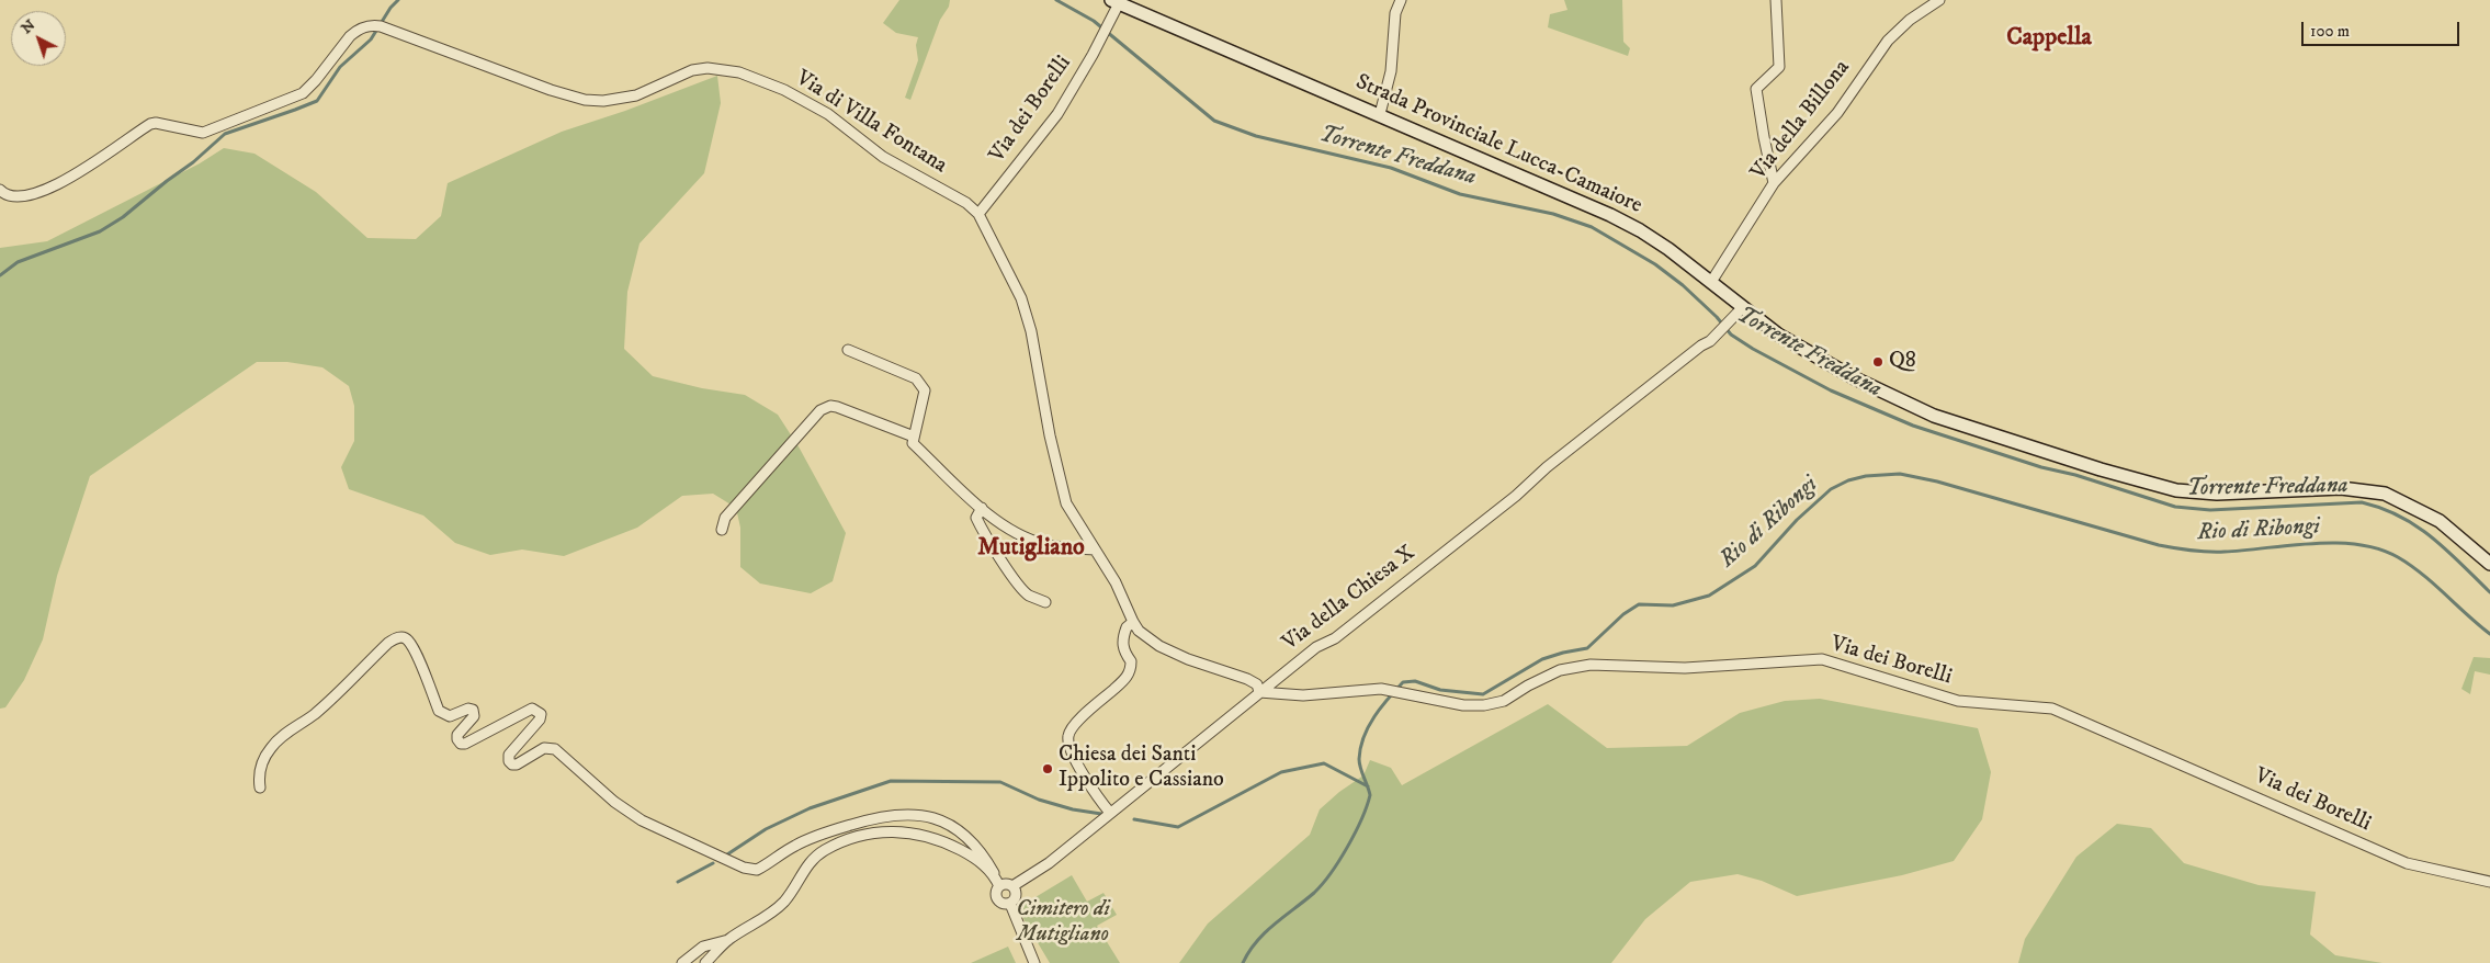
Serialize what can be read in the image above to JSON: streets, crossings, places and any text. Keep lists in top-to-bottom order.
{
  "streets": {
    "main road": ["Strada Provinciale Lucca-Camaiore"],
    "street": [
      "Via dei Borelli",
      "Via della Billona",
      "Via di Villa Fontana",
      "Via della Chiesa X"
    ]
  },
  "crossings": [
    ["Via dei Borelli", "Via di Villa Fontana"],
    ["Via dei Borelli", "Strada Provinciale Lucca-Camaiore"],
    ["Via dei Borelli", "Via della Chiesa X"],
    ["Via della Billona", "Strada Provinciale Lucca-Camaiore"],
    ["Via di Villa Fontana", "Via della Chiesa X"],
    ["Strada Provinciale Lucca-Camaiore", "Via della Chiesa X"]
  ],
  "districts": ["Cappella", "Mutigliano"],
  "water": ["Torrente Freddana", "Rio di Ribongi"],
  "parks": ["Cimitero di Mutigliano"],
  "places": ["Q8", "Chiesa dei Santi Ippolito e Cassiano"],
  "scale_bar": "100 m",
  "north": "top left"
}
